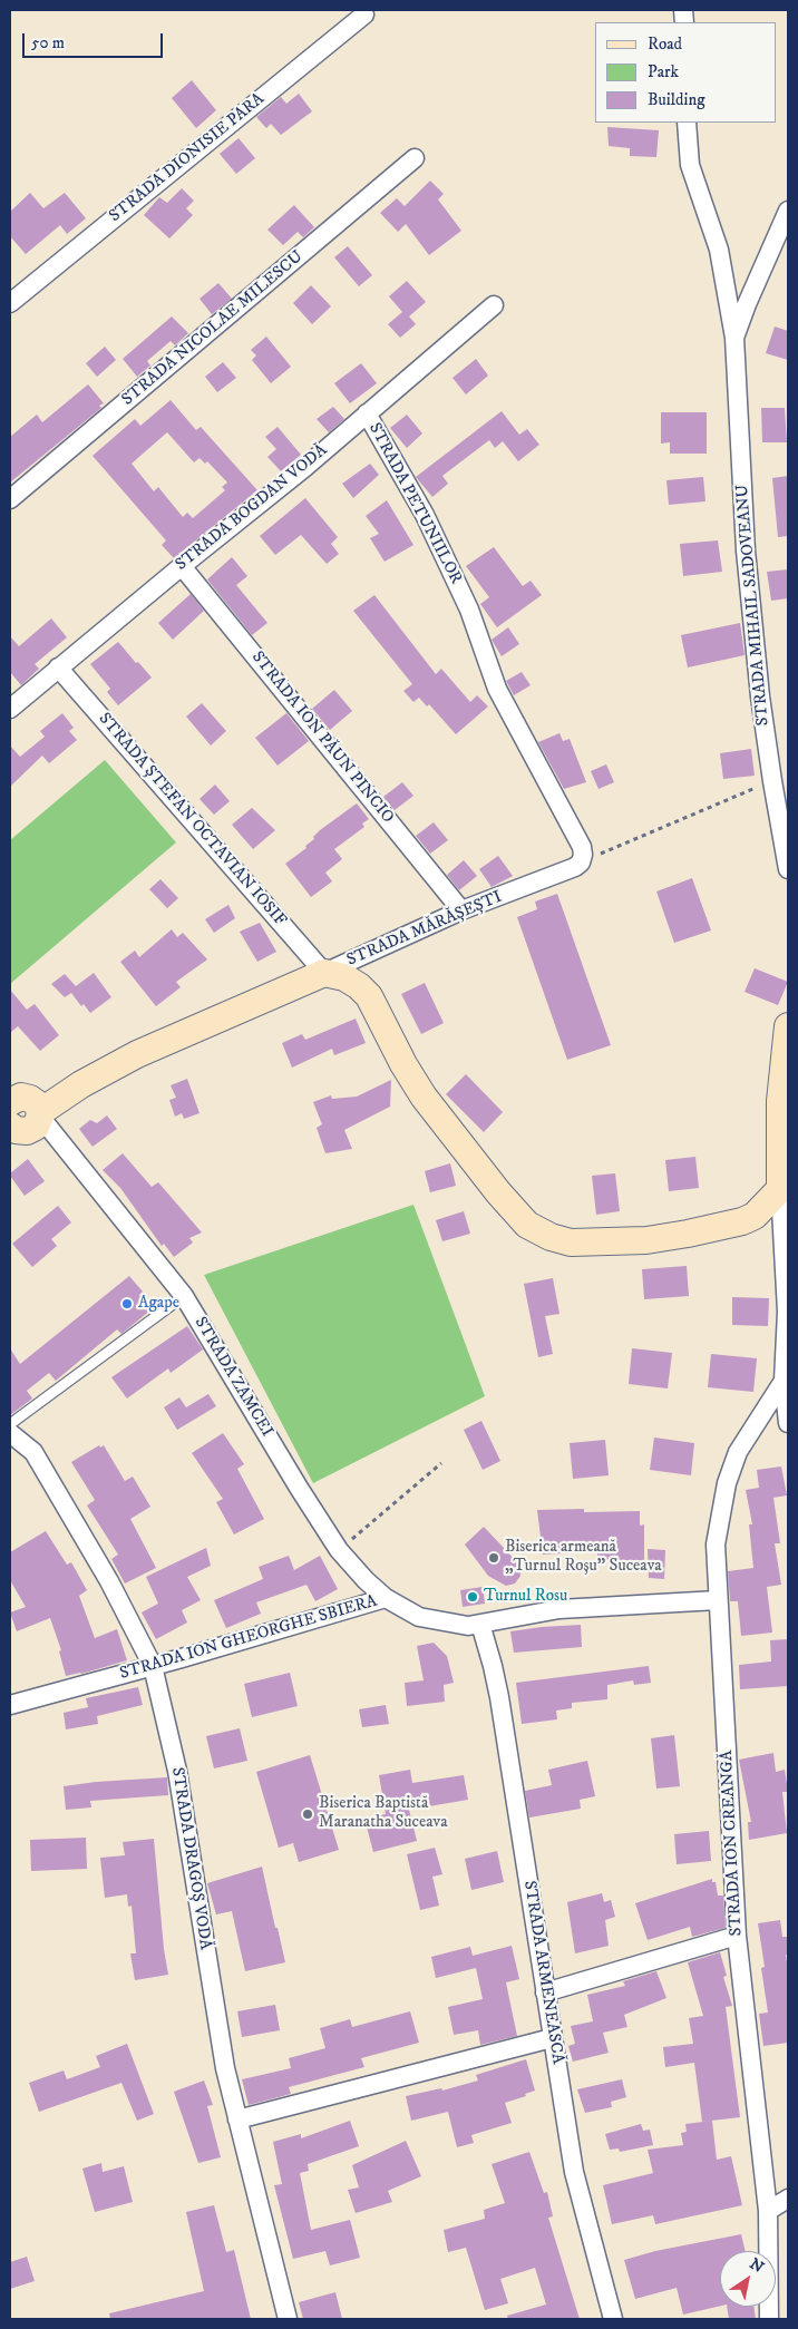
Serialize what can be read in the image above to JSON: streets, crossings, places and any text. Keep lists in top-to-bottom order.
{
  "streets": {
    "street": [
      "STRADA DIONISIE PARA",
      "STRADA NICOLAE MILESCU",
      "STRADA PETUNIILOR",
      "STRADA BOGDAN VODĂ",
      "STRADA MIHAIL SADOVEANU",
      "STRADA ION PĂUN PINCIO",
      "STRADA ȘTEFAN OCTAVIAN IOSIF",
      "STRADA MĂRĂȘEȘTI",
      "STRADA ZAMCEI",
      "STRADA ION GHEORGHE SBIERA",
      "STRADA ION CREANGĂ",
      "STRADA DRAGOȘ VODĂ",
      "STRADA ARMENEASCĂ"
    ]
  },
  "crossings": [
    ["STRADA PETUNIILOR", "STRADA BOGDAN VODĂ"],
    ["STRADA PETUNIILOR", "STRADA MĂRĂȘEȘTI"],
    ["STRADA BOGDAN VODĂ", "STRADA ION PĂUN PINCIO"],
    ["STRADA BOGDAN VODĂ", "STRADA ȘTEFAN OCTAVIAN IOSIF"],
    ["STRADA ION PĂUN PINCIO", "STRADA MĂRĂȘEȘTI"],
    ["STRADA ȘTEFAN OCTAVIAN IOSIF", "STRADA MĂRĂȘEȘTI"],
    ["STRADA MĂRĂȘEȘTI", "STRADA ZAMCEI"],
    ["STRADA ZAMCEI", "STRADA ION GHEORGHE SBIERA"],
    ["STRADA ION GHEORGHE SBIERA", "STRADA ION CREANGĂ"],
    ["STRADA ION GHEORGHE SBIERA", "STRADA DRAGOȘ VODĂ"],
    ["STRADA ION GHEORGHE SBIERA", "STRADA ARMENEASCĂ"]
  ],
  "places": [
    "Agape",
    "Biserica armeană „Turnul Roșu” Suceava",
    "Turnul Rosu",
    "Biserica Baptistă Maranatha Suceava"
  ],
  "legend": ["Road", "Park", "Building"],
  "scale_bar": "50 m",
  "north": "top right"
}
